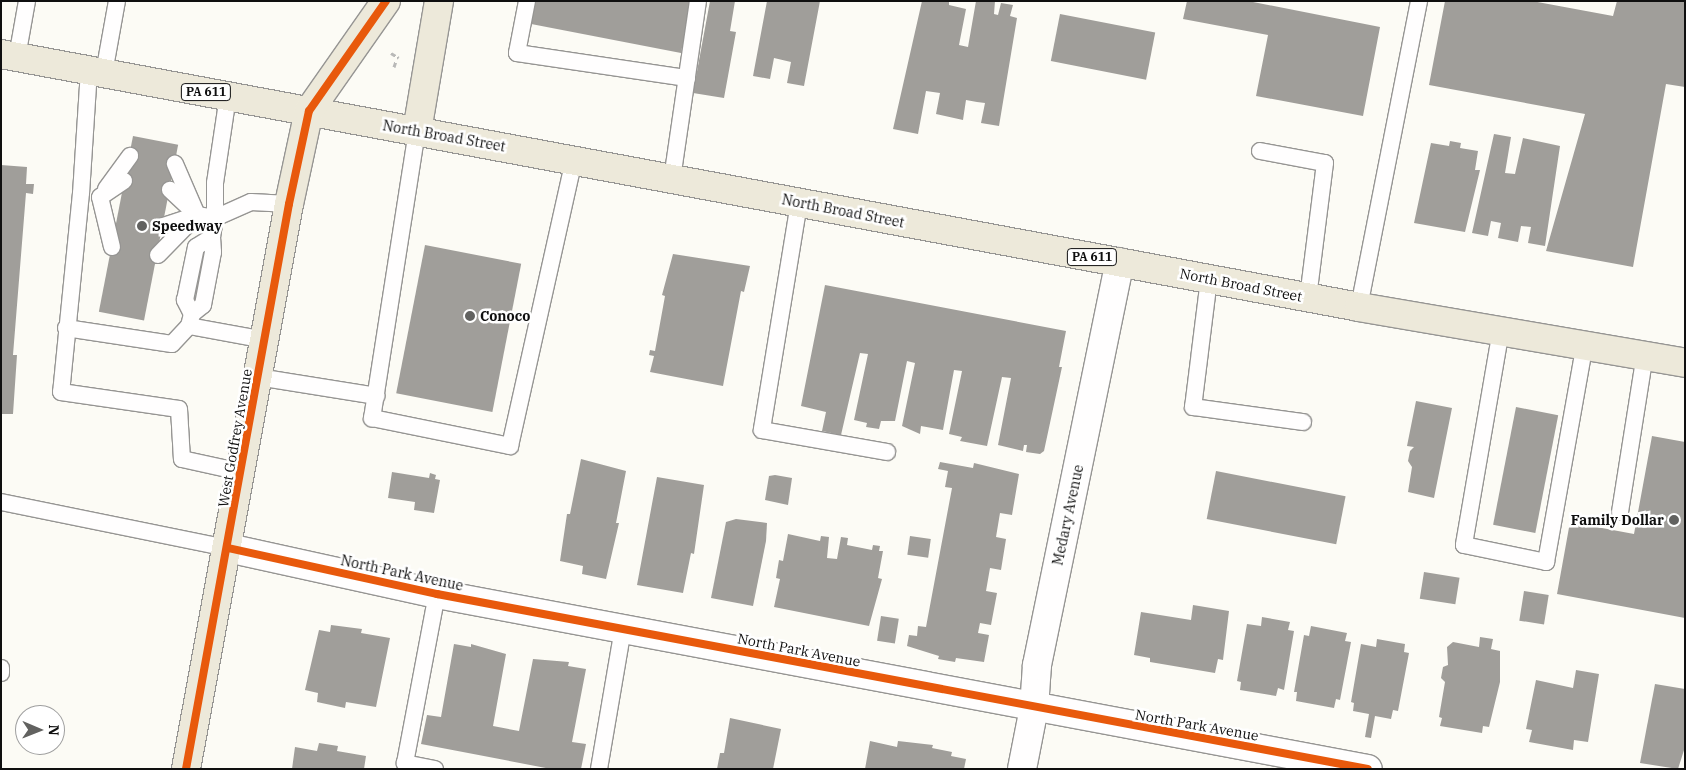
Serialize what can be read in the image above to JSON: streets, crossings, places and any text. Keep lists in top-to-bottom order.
{
  "streets": {
    "main road": ["PA 611", "North Broad Street", "West Godfrey Avenue"],
    "street": ["Medary Avenue", "North Park Avenue"]
  },
  "crossings": [
    ["North Broad Street", "West Godfrey Avenue"],
    ["North Broad Street", "Medary Avenue"],
    ["West Godfrey Avenue", "North Park Avenue"],
    ["Medary Avenue", "North Park Avenue"]
  ],
  "places": ["Speedway", "Conoco", "Family Dollar"],
  "north": "right"
}
